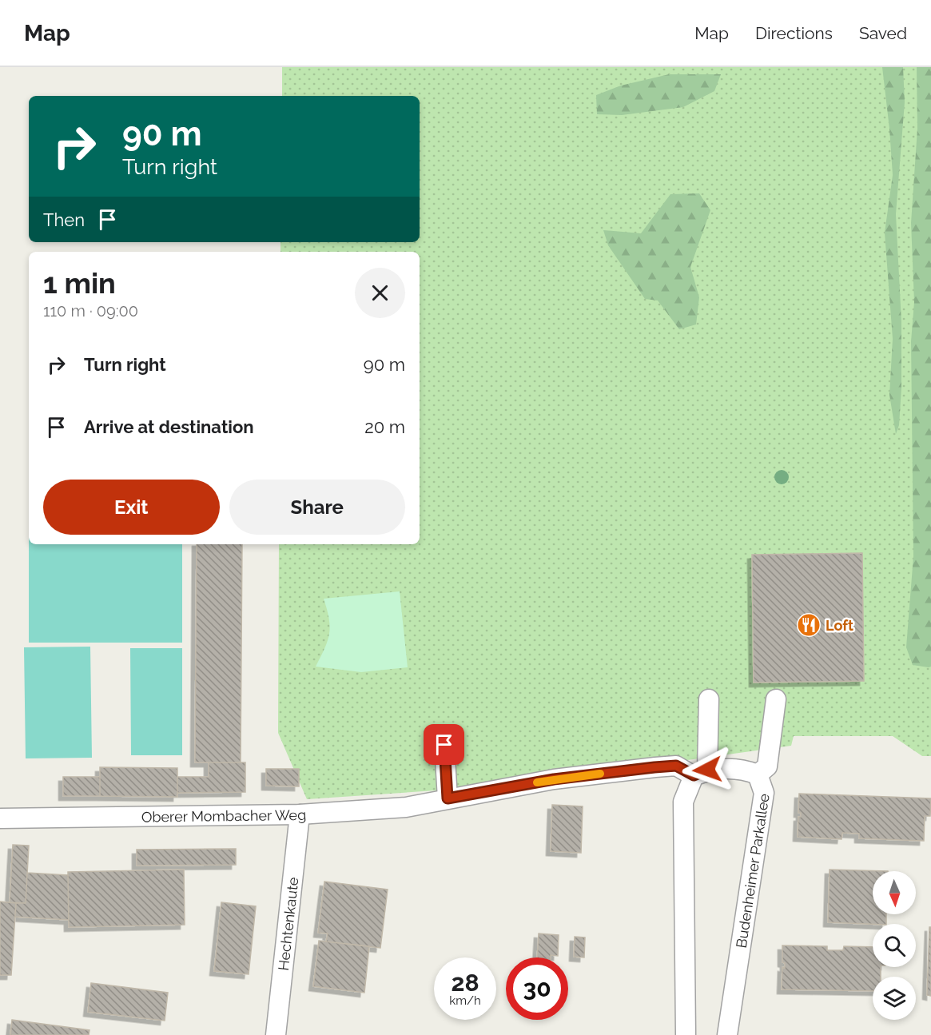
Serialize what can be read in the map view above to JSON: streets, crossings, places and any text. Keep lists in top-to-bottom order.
{
  "streets": {
    "street": ["Oberer Mombacher Weg", "Budenheimer Parkallee", "Hechtenkaute"]
  },
  "crossings": [
    ["Oberer Mombacher Weg", "Budenheimer Parkallee"],
    ["Oberer Mombacher Weg", "Hechtenkaute"]
  ],
  "places": {
    "restaurant": ["Loft"]
  },
  "north": "bottom",
  "page": {
    "header": "Map",
    "nav": ["Map", "Directions", "Saved"],
    "turn": ["90 m", "Turn right"],
    "then": "Then",
    "heading": ["1 min", "110 m · 09:00"],
    "list": [
      {
        "name": "Turn right",
        "value": "90 m"
      },
      {
        "name": "Arrive at destination",
        "value": "20 m"
      }
    ],
    "buttons": ["Exit", "Share"],
    "speed": "28 km/h",
    "limit": "30"
  }
}
